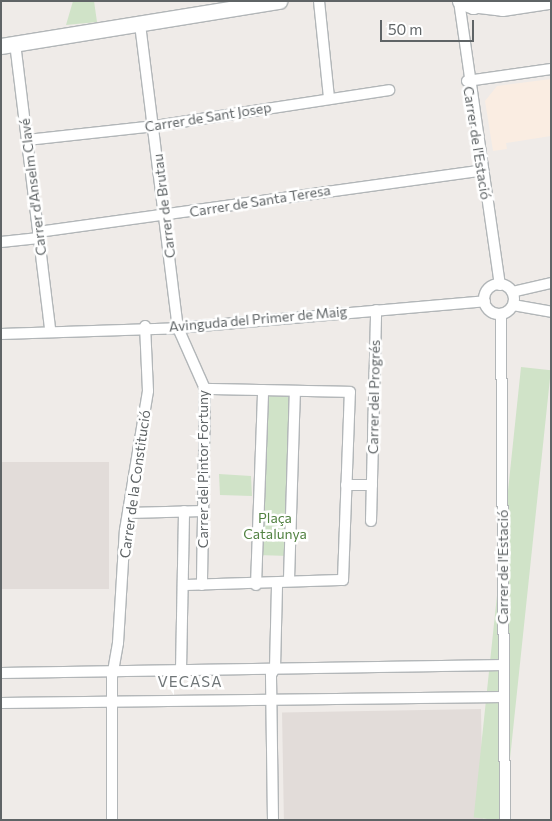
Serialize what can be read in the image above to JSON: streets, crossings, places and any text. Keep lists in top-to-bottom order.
{
  "streets": {
    "street": [
      "Carrer de Sant Josep",
      "Carrer de l'Estació",
      "Carrer d'Anselm Clavé",
      "Carrer de Santa Teresa",
      "Carrer de Brutau",
      "Avinguda del Primer de Maig",
      "Carrer del Progrés",
      "Carrer del Pintor Fortuny",
      "Carrer de la Constitució"
    ]
  },
  "crossings": [
    ["Carrer de Sant Josep", "Carrer d'Anselm Clavé"],
    ["Carrer de Sant Josep", "Carrer de Brutau"],
    ["Carrer de l'Estació", "Carrer de Santa Teresa"],
    ["Carrer de l'Estació", "Avinguda del Primer de Maig"],
    ["Carrer d'Anselm Clavé", "Carrer de Santa Teresa"],
    ["Carrer d'Anselm Clavé", "Avinguda del Primer de Maig"],
    ["Carrer de Santa Teresa", "Carrer de Brutau"],
    ["Carrer de Brutau", "Avinguda del Primer de Maig"],
    ["Carrer de Brutau", "Carrer del Pintor Fortuny"],
    ["Avinguda del Primer de Maig", "Carrer del Progrés"],
    ["Avinguda del Primer de Maig", "Carrer del Pintor Fortuny"],
    ["Avinguda del Primer de Maig", "Carrer de la Constitució"]
  ],
  "districts": ["VECASA"],
  "parks": ["Plaça Catalunya"],
  "scale_bar": "50 m"
}
